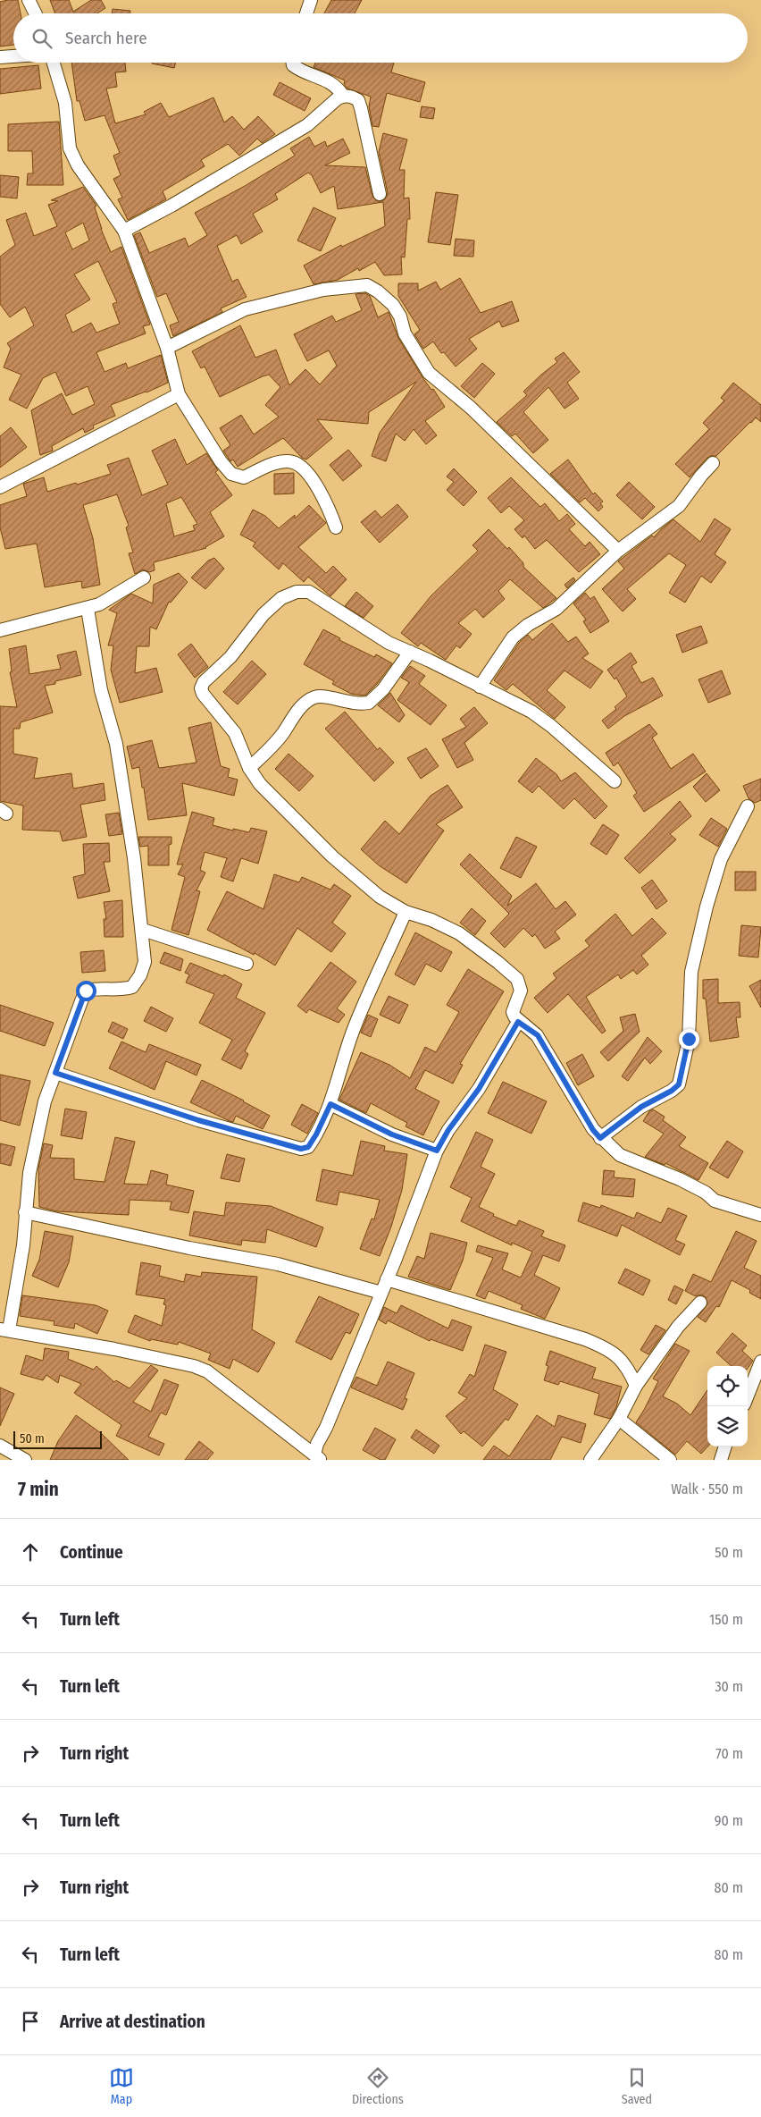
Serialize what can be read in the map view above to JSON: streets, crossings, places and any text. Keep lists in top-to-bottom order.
{
  "scale_bar": "50 m",
  "page": {
    "search": "Search here",
    "scale": "50 m",
    "heading": ["7 min", "Walk · 550 m"],
    "list": [
      ["Continue", "50 m"],
      ["Turn left", "150 m"],
      ["Turn left", "30 m"],
      ["Turn right", "70 m"],
      ["Turn left", "90 m"],
      ["Turn right", "80 m"],
      ["Turn left", "80 m"],
      "Arrive at destination"
    ],
    "nav": ["Map", "Directions", "Saved"]
  }
}
